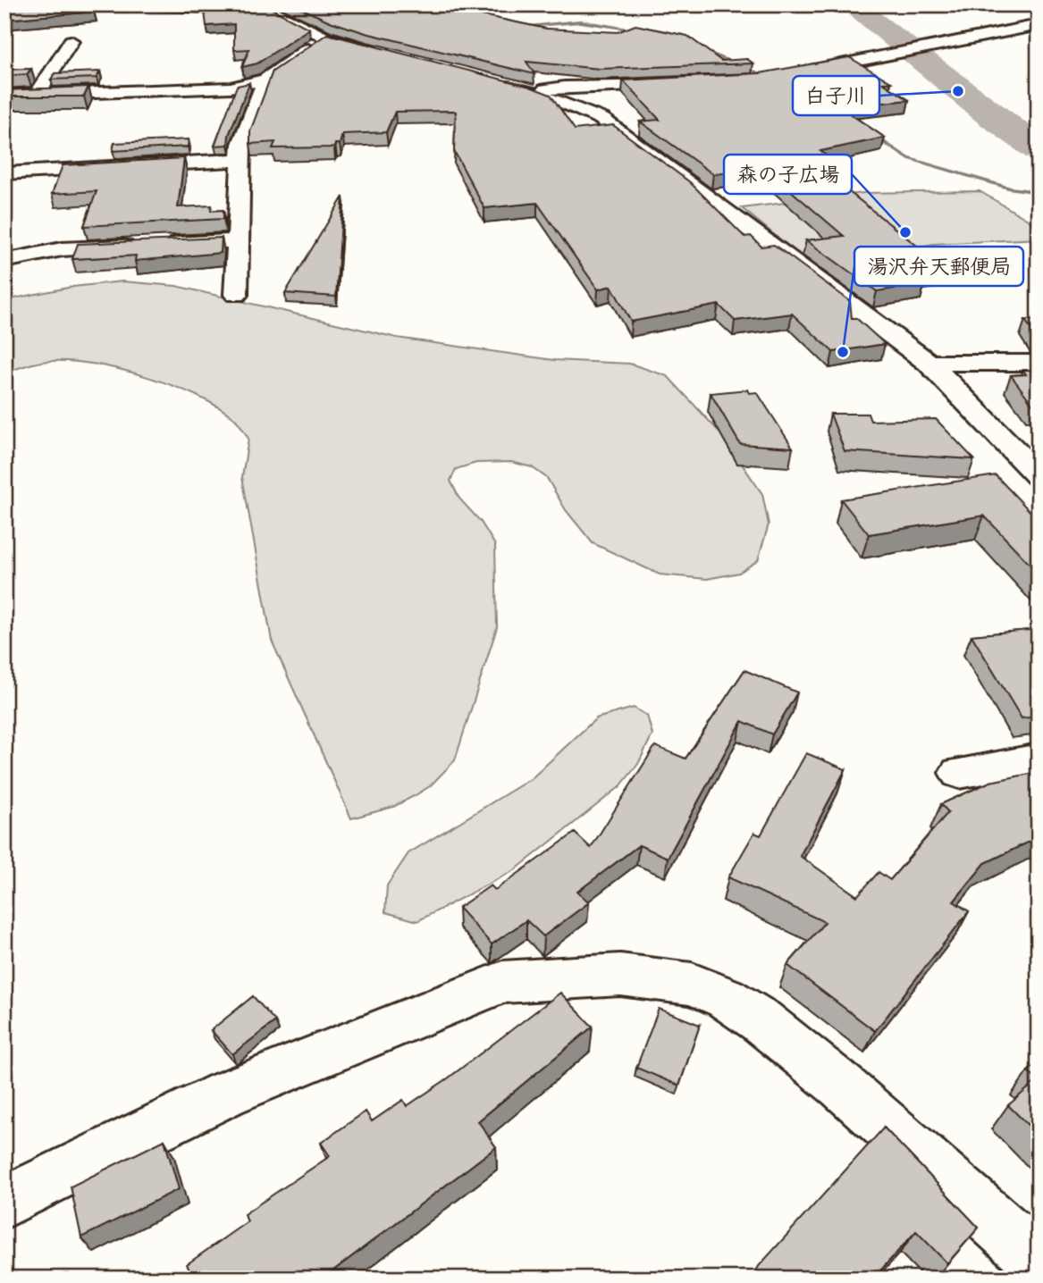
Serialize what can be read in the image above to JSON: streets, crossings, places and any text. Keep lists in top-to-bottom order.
{
  "places": ["白子川", "森の子広場", "湯沢弁天郵便局"]
}
